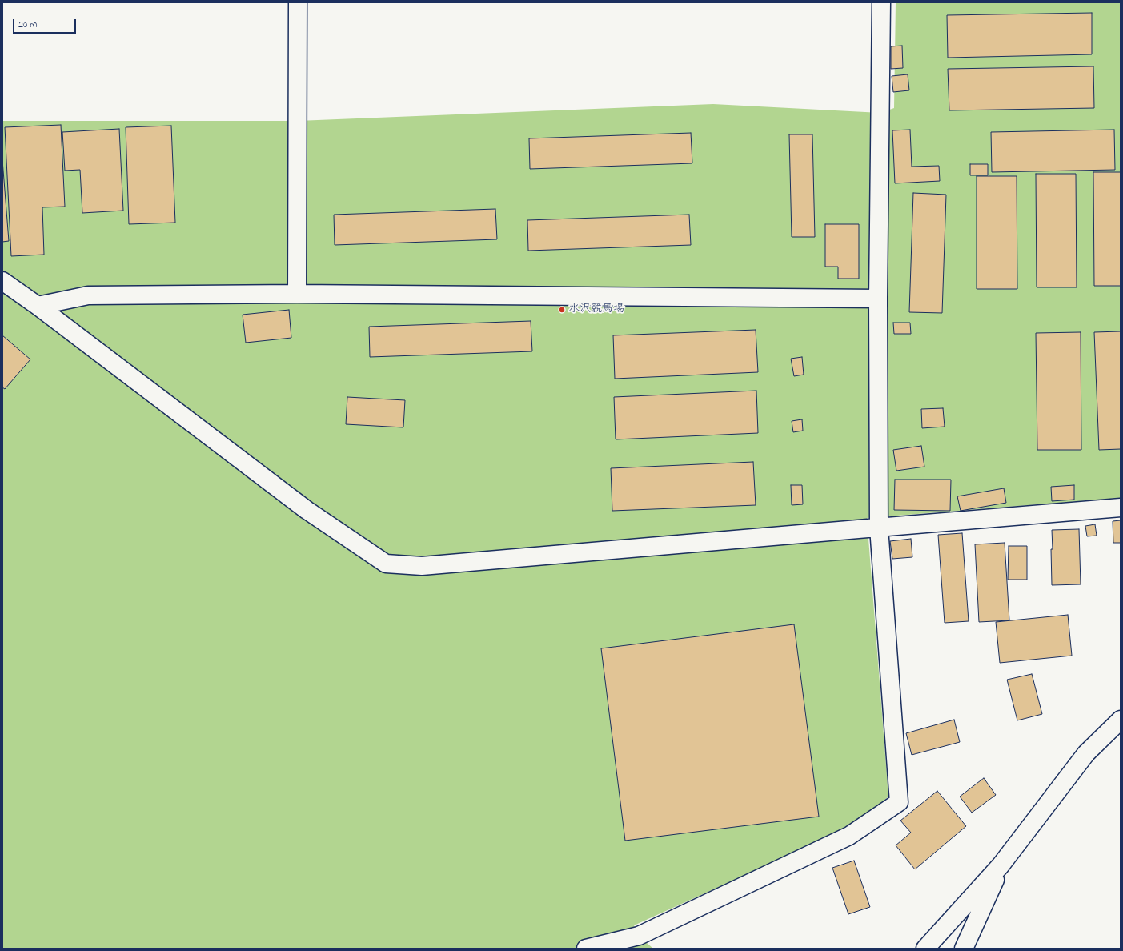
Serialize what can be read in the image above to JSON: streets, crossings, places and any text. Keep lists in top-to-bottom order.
{
  "places": ["水沢競馬場"],
  "scale_bar": "20 m"
}
